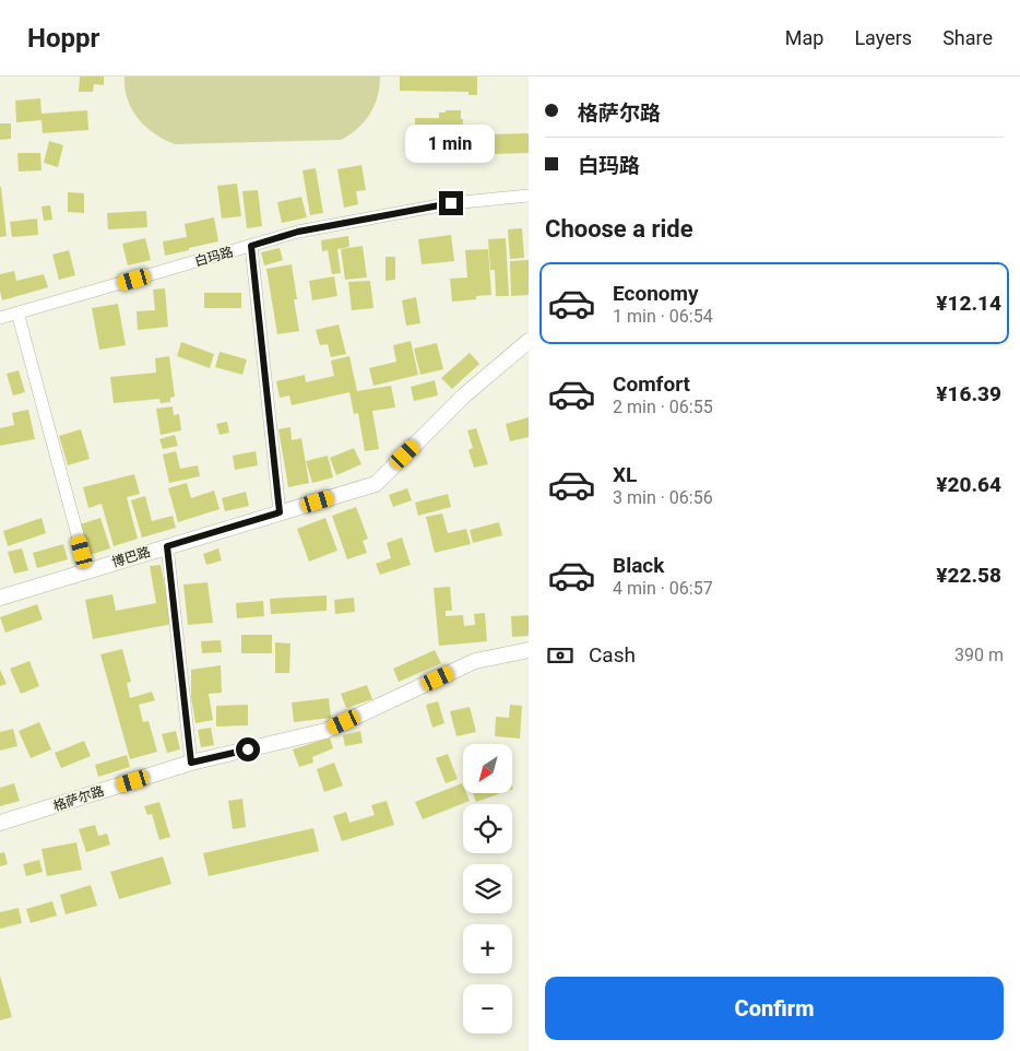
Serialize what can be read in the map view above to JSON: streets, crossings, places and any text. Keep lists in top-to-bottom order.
{
  "streets": {
    "street": ["白玛路", "博巴路", "格萨尔路"]
  },
  "north": "bottom left",
  "page": {
    "header": "Hoppr",
    "nav": ["Map", "Layers", "Share"],
    "banner": ["格萨尔路", "白玛路"],
    "bubble": "1 min",
    "heading": "Choose a ride",
    "list": [
      {
        "name": "Economy",
        "note": "1 min · 06:54",
        "value": "¥12.14"
      },
      {
        "name": "Comfort",
        "note": "2 min · 06:55",
        "value": "¥16.39"
      },
      {
        "name": "XL",
        "note": "3 min · 06:56",
        "value": "¥20.64"
      },
      {
        "name": "Black",
        "note": "4 min · 06:57",
        "value": "¥22.58"
      }
    ],
    "pay": ["Cash", "390 m"],
    "map_buttons": ["+", "−"],
    "buttons": "Confirm"
  }
}
